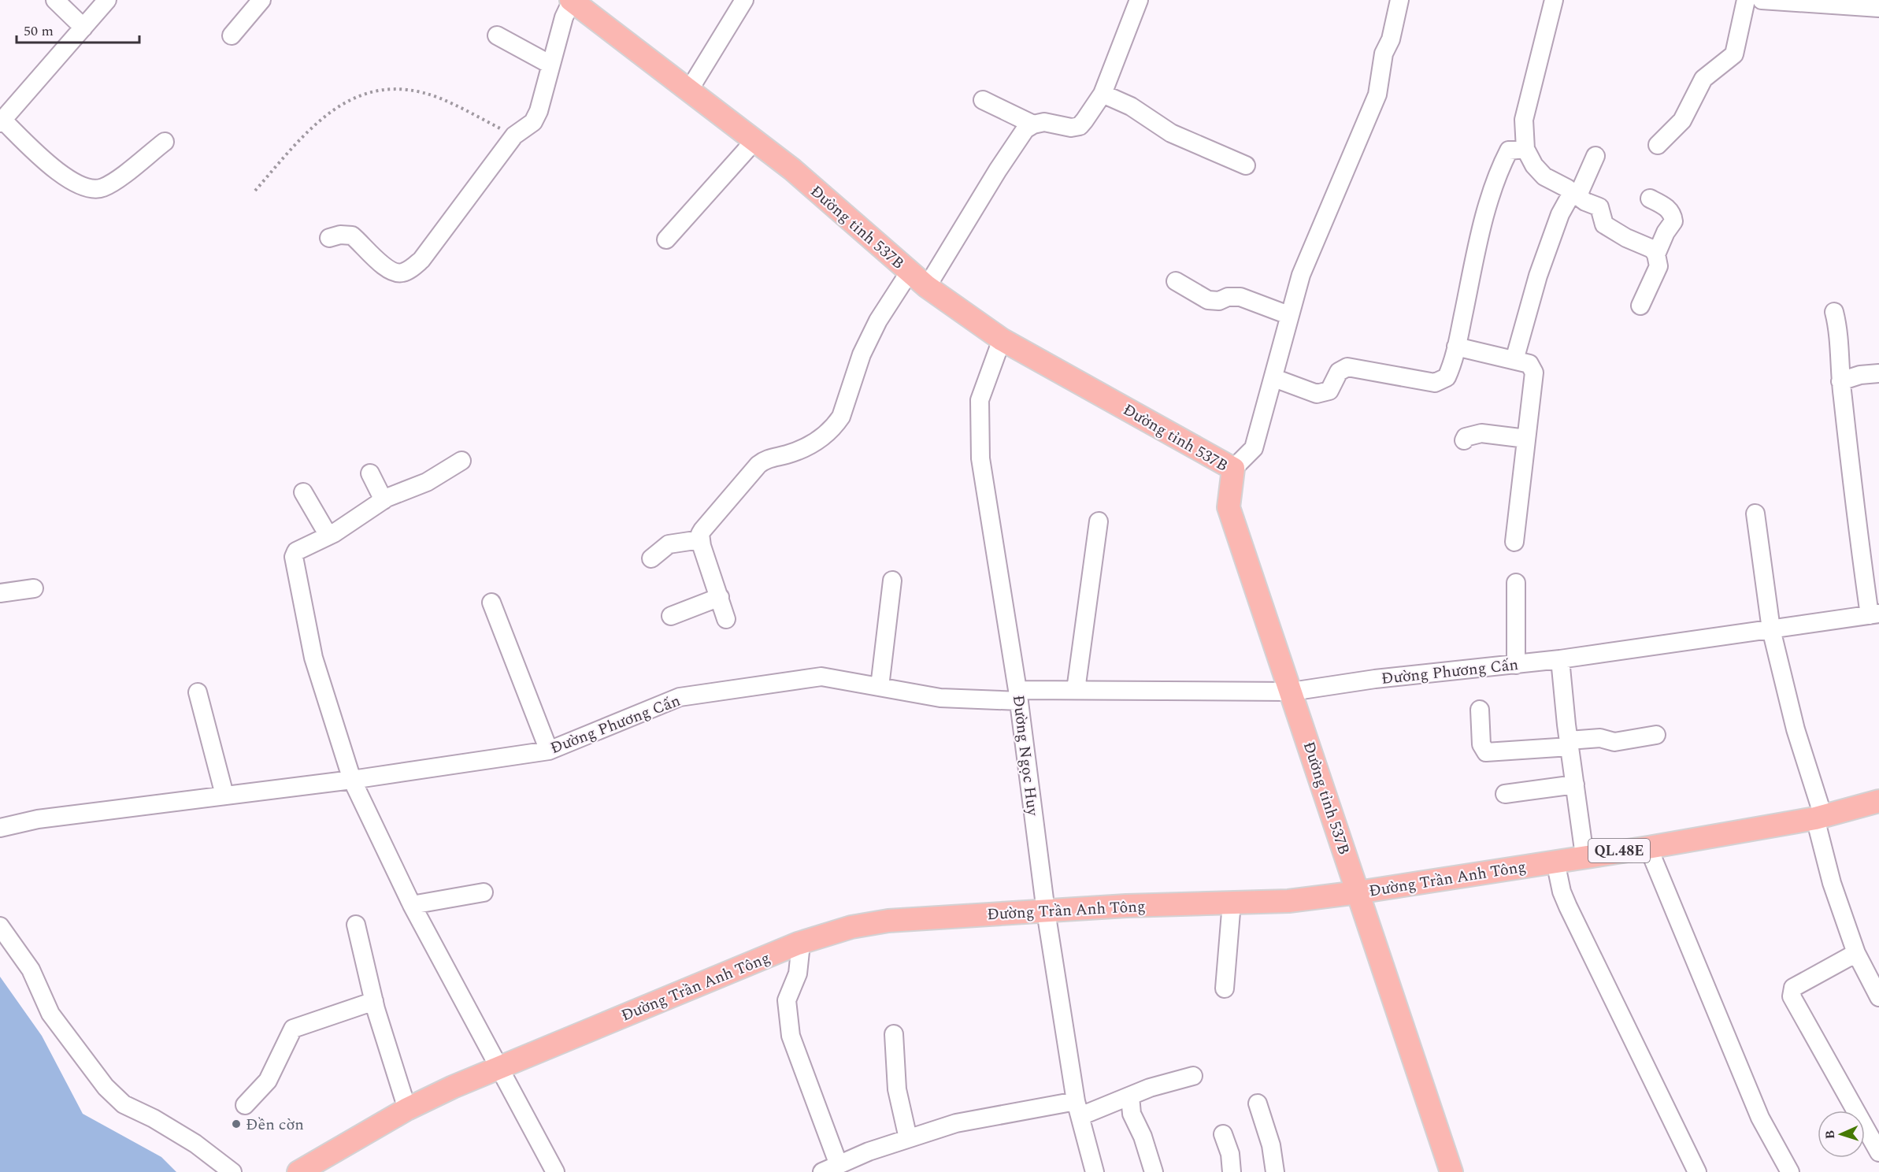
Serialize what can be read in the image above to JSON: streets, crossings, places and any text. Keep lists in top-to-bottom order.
{
  "streets": {
    "main road": ["Đường tỉnh 537B", "QL.48E", "Đường Trần Anh Tông"],
    "street": ["Đường Phương Cấn", "Đường Ngọc Huy"]
  },
  "crossings": [
    ["Đường tỉnh 537B", "Đường Phương Cấn"],
    ["Đường tỉnh 537B", "Đường Ngọc Huy"],
    ["Đường tỉnh 537B", "Đường Trần Anh Tông"],
    ["Đường Phương Cấn", "Đường Ngọc Huy"],
    ["Đường Ngọc Huy", "Đường Trần Anh Tông"]
  ],
  "places": ["Đền cờn"],
  "scale_bar": "50 m",
  "north": "left"
}
